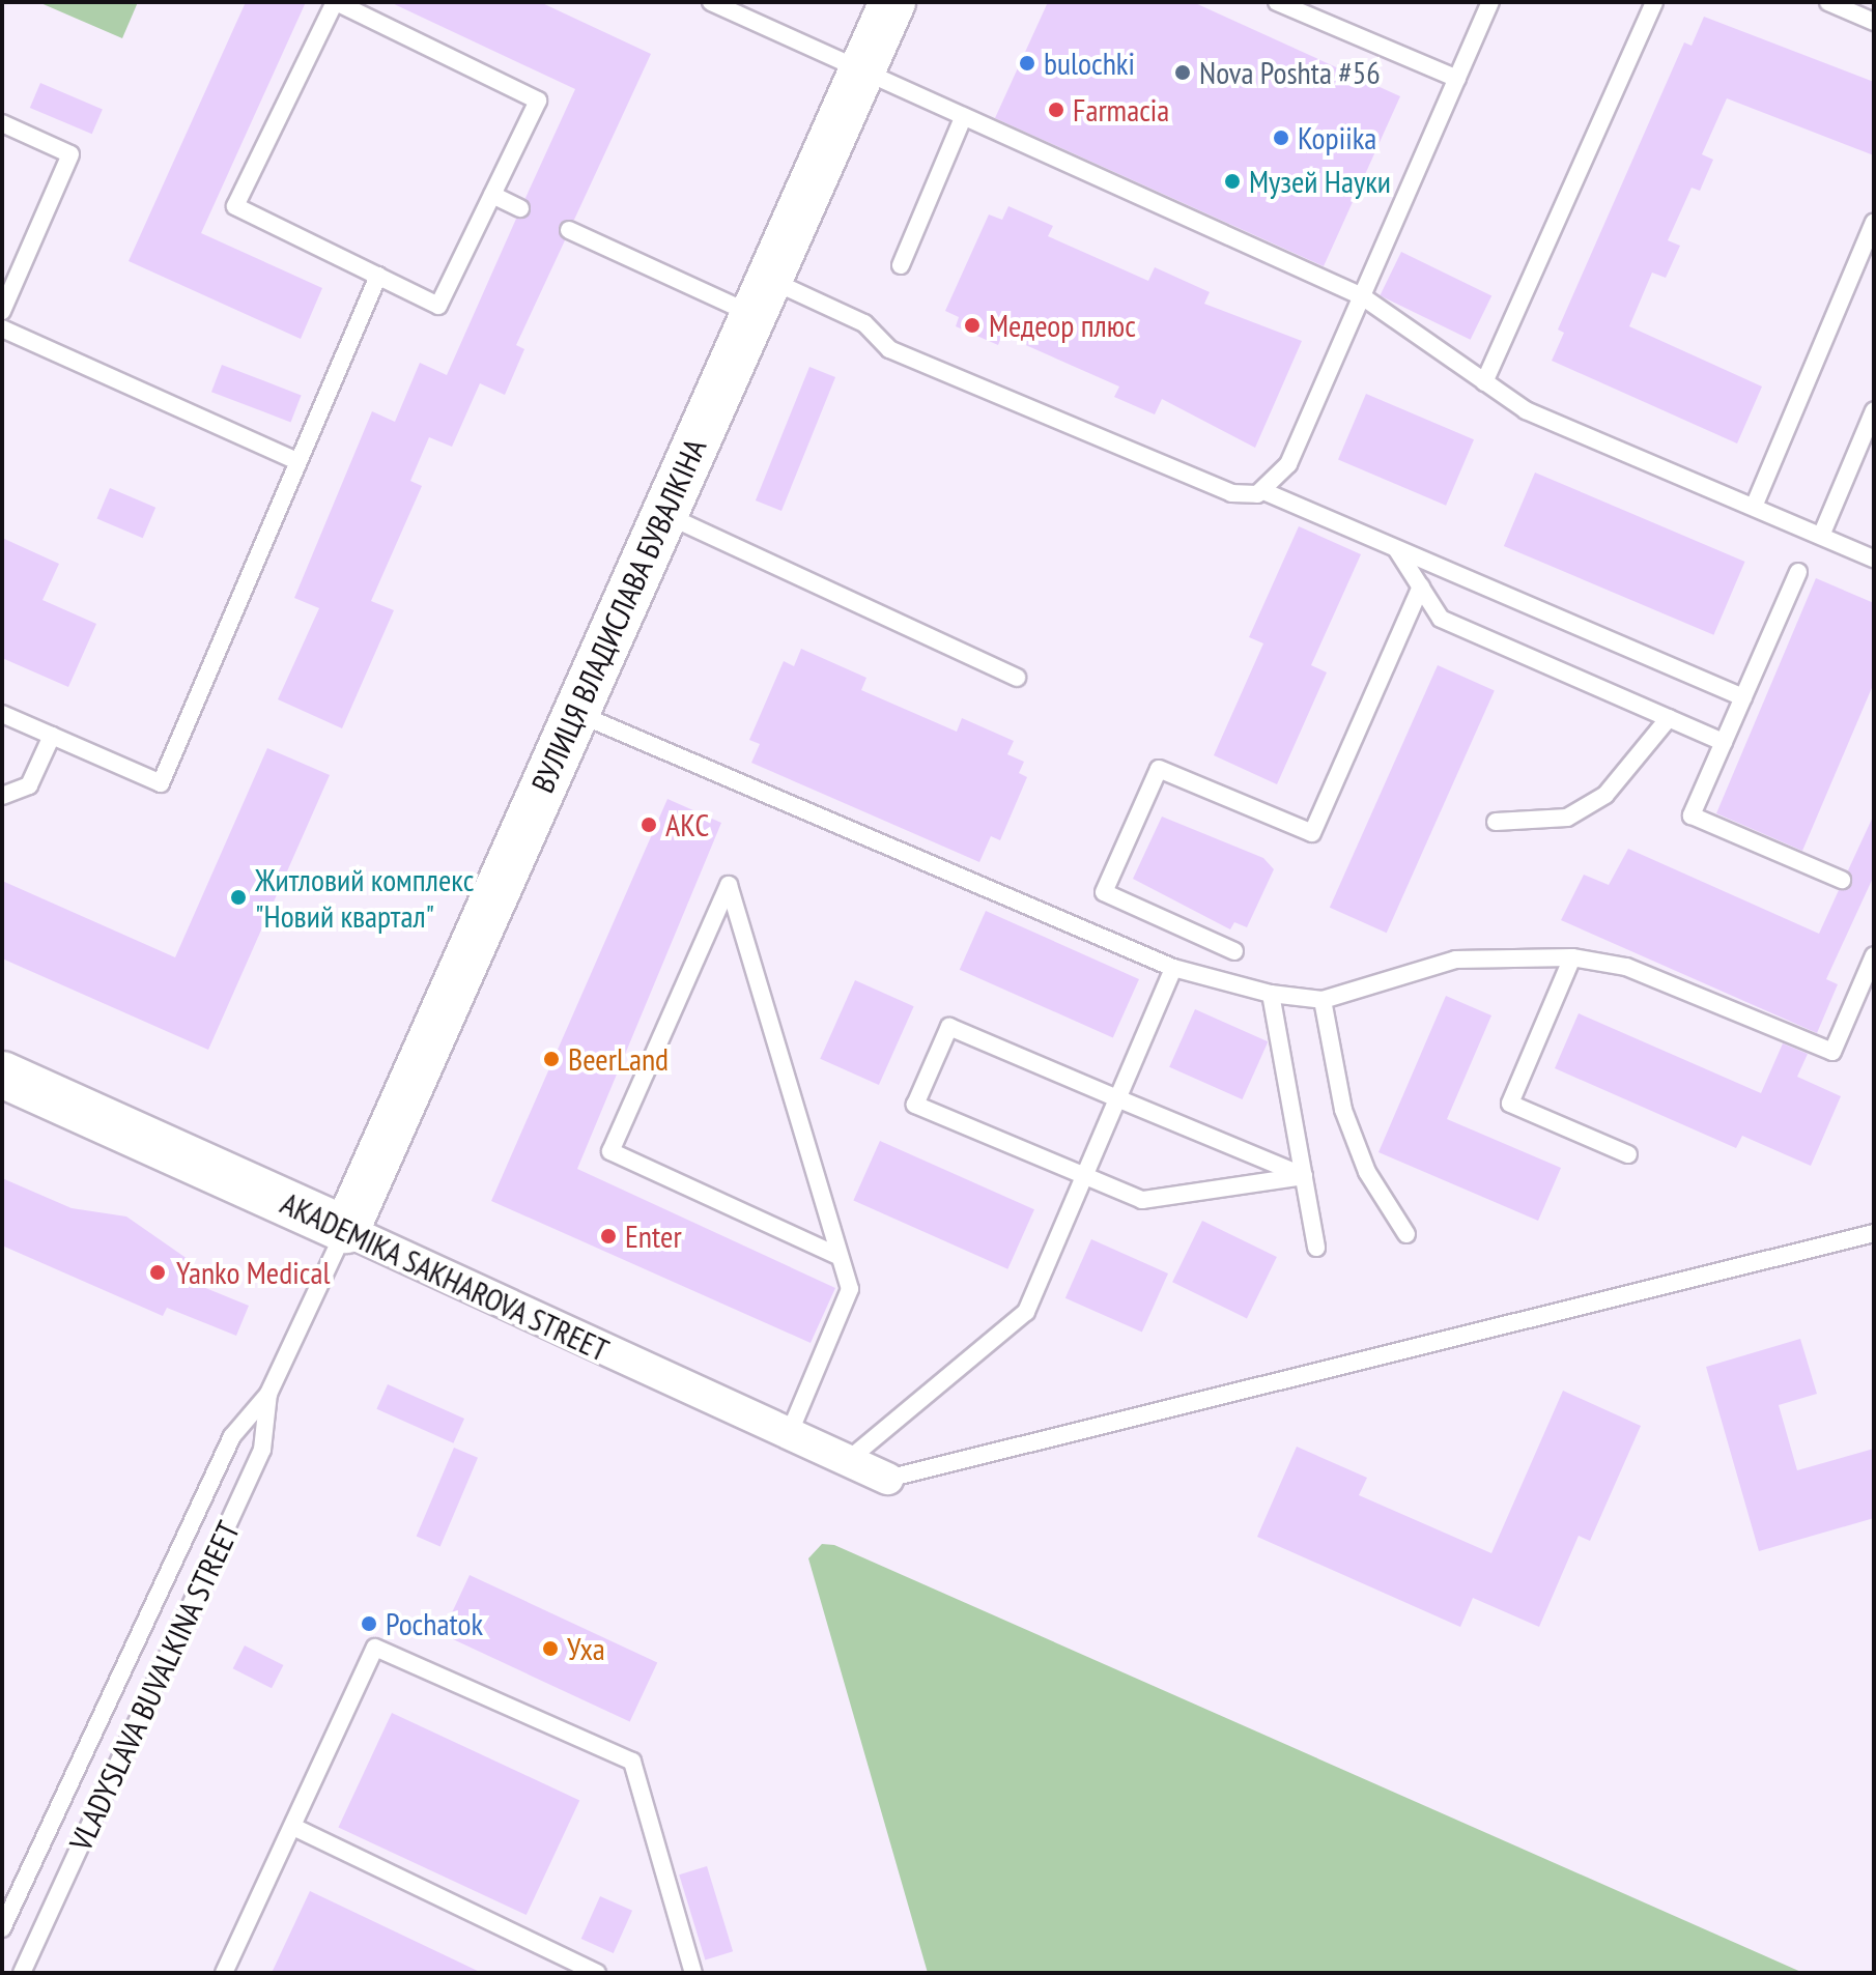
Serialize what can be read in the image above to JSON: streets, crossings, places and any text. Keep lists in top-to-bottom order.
{
  "streets": {
    "street": ["ВУЛИЦЯ ВЛАДИСЛАВА БУВАЛКІНА", "AKADEMIKA SAKHAROVA STREET"],
    "lane": ["VLADYSLAVA BUVALKINA STREET"]
  },
  "crossings": [
    ["ВУЛИЦЯ ВЛАДИСЛАВА БУВАЛКІНА", "AKADEMIKA SAKHAROVA STREET"],
    ["ВУЛИЦЯ ВЛАДИСЛАВА БУВАЛКІНА", "VLADYSLAVA BUVALKINA STREET"],
    ["AKADEMIKA SAKHAROVA STREET", "VLADYSLAVA BUVALKINA STREET"]
  ],
  "places": [
    "bulochki",
    "Nova Poshta #56",
    "Farmacia",
    "Kopiika",
    "Музей Науки",
    "Медеор плюс",
    "АКС",
    "Житловий комплекс \"Новий квартал\"",
    "BeerLand",
    "Enter",
    "Yanko Medical",
    "Pochatok",
    "Уха"
  ]
}
